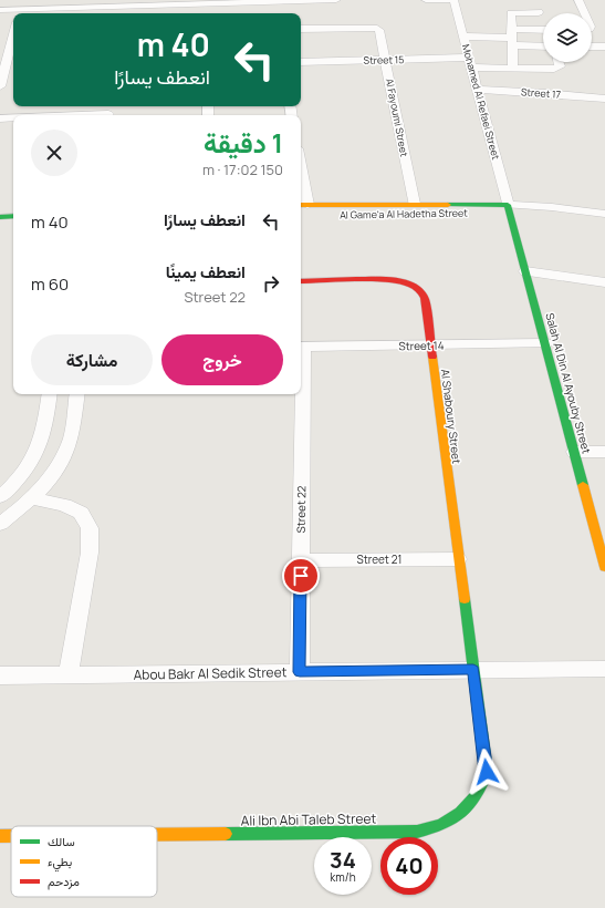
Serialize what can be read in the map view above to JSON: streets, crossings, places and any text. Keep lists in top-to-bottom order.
{
  "streets": {
    "street": [
      "Street 15",
      "Street 17",
      "Mohamed Al Refaei Street",
      "Al Fayoumi Street",
      "Al Game'a Al Hadetha Street",
      "Street 14",
      "Salah Al Din Al Ayouby Street",
      "Al Shaboury Street",
      "Street 22",
      "Street 21",
      "Abou Bakr Al Sedik Street",
      "Ali Ibn Abi Taleb Street"
    ]
  },
  "crossings": [
    ["Street 15", "Mohamed Al Refaei Street"],
    ["Street 15", "Al Fayoumi Street"],
    ["Street 17", "Mohamed Al Refaei Street"],
    ["Mohamed Al Refaei Street", "Al Game'a Al Hadetha Street"],
    ["Mohamed Al Refaei Street", "Salah Al Din Al Ayouby Street"],
    ["Al Fayoumi Street", "Al Game'a Al Hadetha Street"],
    ["Al Game'a Al Hadetha Street", "Salah Al Din Al Ayouby Street"],
    ["Street 14", "Salah Al Din Al Ayouby Street"],
    ["Street 14", "Al Shaboury Street"],
    ["Al Shaboury Street", "Street 21"],
    ["Al Shaboury Street", "Abou Bakr Al Sedik Street"],
    ["Al Shaboury Street", "Ali Ibn Abi Taleb Street"],
    ["Street 22", "Street 21"],
    ["Street 22", "Abou Bakr Al Sedik Street"],
    ["Abou Bakr Al Sedik Street", "Ali Ibn Abi Taleb Street"]
  ],
  "legend": ["سالك", "بطيء", "مزدحم"],
  "page": {
    "turn": ["40 m", "انعطف يسارًا"],
    "heading": ["1 دقيقة", "150 m · 17:02"],
    "list": [
      {
        "name": "انعطف يسارًا",
        "value": "40 m"
      },
      {
        "name": "انعطف يمينًا",
        "note": "Street 22",
        "value": "60 m"
      }
    ],
    "buttons": ["خروج", "مشاركة"],
    "speed": "34 km/h",
    "limit": "40"
  }
}
